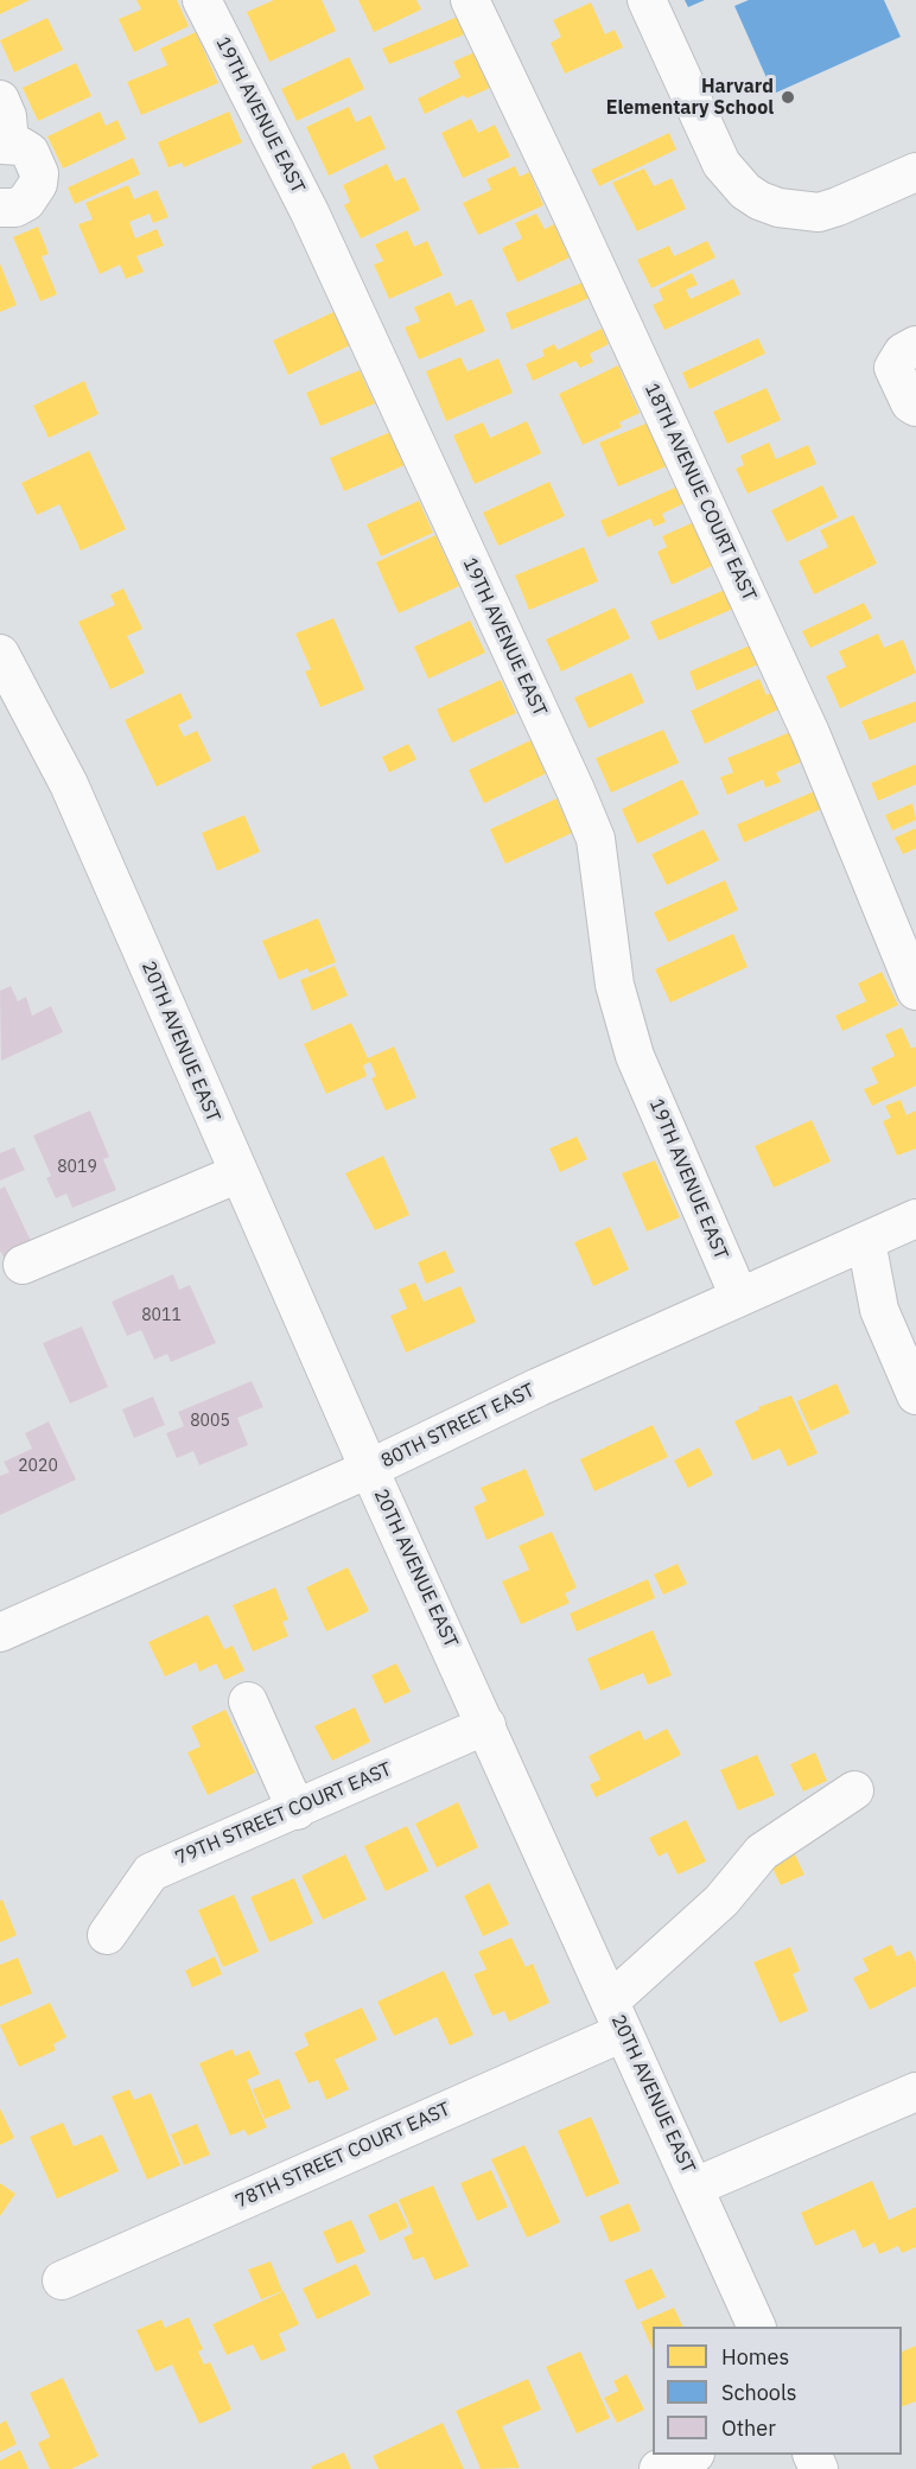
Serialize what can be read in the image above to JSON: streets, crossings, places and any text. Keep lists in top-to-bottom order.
{
  "streets": {
    "street": [
      "19TH AVENUE EAST",
      "18TH AVENUE COURT EAST",
      "20TH AVENUE EAST",
      "80TH STREET EAST",
      "79TH STREET COURT EAST",
      "78TH STREET COURT EAST"
    ]
  },
  "crossings": [
    ["19TH AVENUE EAST", "80TH STREET EAST"],
    ["20TH AVENUE EAST", "80TH STREET EAST"],
    ["20TH AVENUE EAST", "79TH STREET COURT EAST"],
    ["20TH AVENUE EAST", "78TH STREET COURT EAST"]
  ],
  "places": ["Harvard Elementary School"],
  "house_numbers": [
    "8019",
    "8011",
    "8005",
    "2020"
  ],
  "legend": ["Homes", "Schools", "Other"]
}
